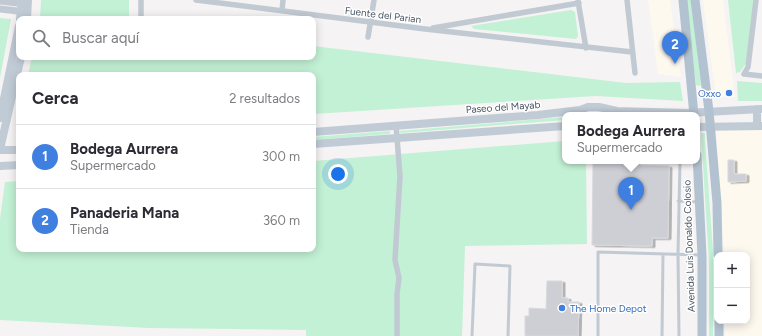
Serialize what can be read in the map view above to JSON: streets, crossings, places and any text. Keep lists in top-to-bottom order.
{
  "streets": {
    "main road": ["Paseo del Mayab", "Avenida Luis Donaldo Colosio"],
    "street": ["Fuente del Parian"]
  },
  "places": ["Oxxo", "The Home Depot"],
  "page": {
    "search": "Buscar aquí",
    "pins": ["2", "1"],
    "heading": ["Cerca", "2 resultados"],
    "popup": ["Bodega Aurrera", "Supermercado"],
    "list": [
      {
        "mark": "1",
        "name": "Bodega Aurrera",
        "note": "Supermercado",
        "value": "300 m"
      },
      {
        "mark": "2",
        "name": "Panaderia Mana",
        "note": "Tienda",
        "value": "360 m"
      }
    ],
    "map_buttons": ["+", "−"]
  }
}
